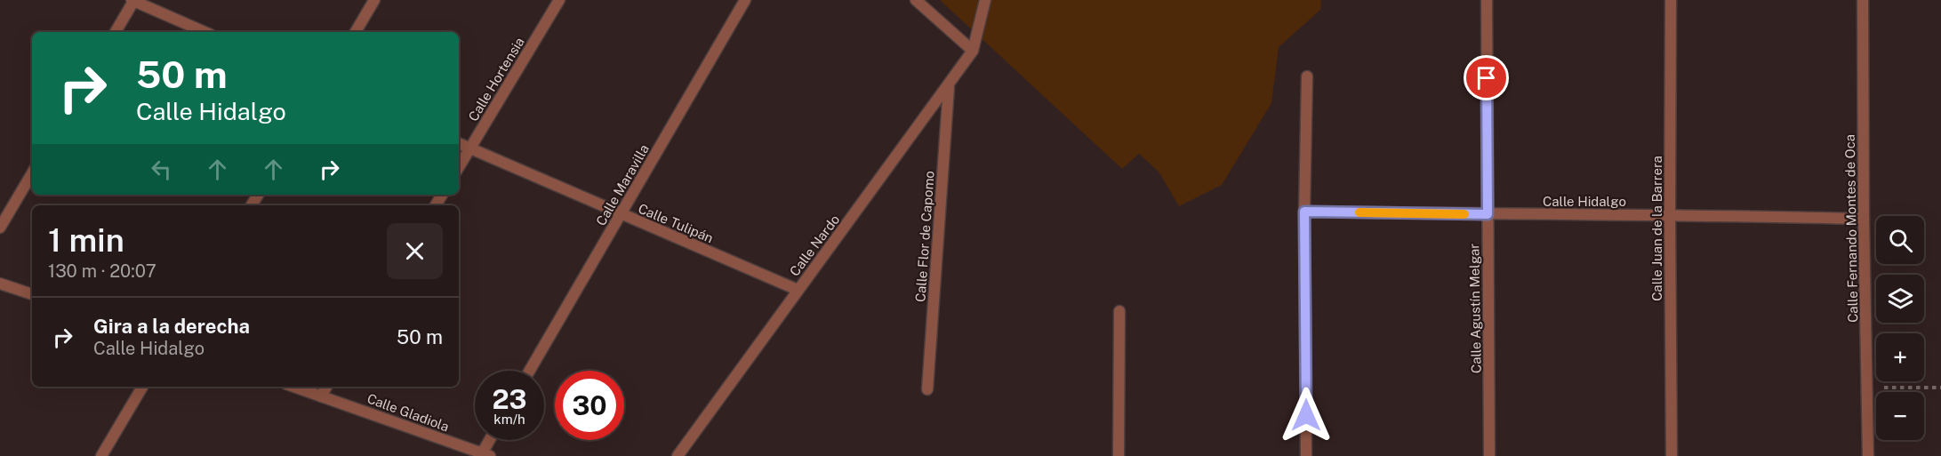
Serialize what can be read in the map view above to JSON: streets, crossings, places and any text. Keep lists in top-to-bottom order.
{
  "streets": {
    "street": [
      "Calle Hortensia",
      "Calle Maravilla",
      "Calle Hidalgo",
      "Calle Tulipán",
      "Calle Juan de la Barrera",
      "Calle Fernando Montes de Oca",
      "Calle Flor de Capomo",
      "Calle Nardo",
      "Calle Agustín Melgar",
      "Calle Gladiola"
    ]
  },
  "crossings": [
    ["Calle Hortensia", "Calle Tulipán"],
    ["Calle Maravilla", "Calle Tulipán"],
    ["Calle Hidalgo", "Calle Juan de la Barrera"],
    ["Calle Hidalgo", "Calle Fernando Montes de Oca"],
    ["Calle Hidalgo", "Calle Agustín Melgar"],
    ["Calle Tulipán", "Calle Nardo"],
    ["Calle Flor de Capomo", "Calle Nardo"]
  ],
  "page": {
    "turn": ["50 m", "Calle Hidalgo"],
    "heading": ["1 min", "130 m · 20:07"],
    "map_buttons": ["+", "−"],
    "list": [
      {
        "name": "Gira a la derecha",
        "note": "Calle Hidalgo",
        "value": "50 m"
      }
    ],
    "speed": "23 km/h",
    "limit": "30"
  }
}
